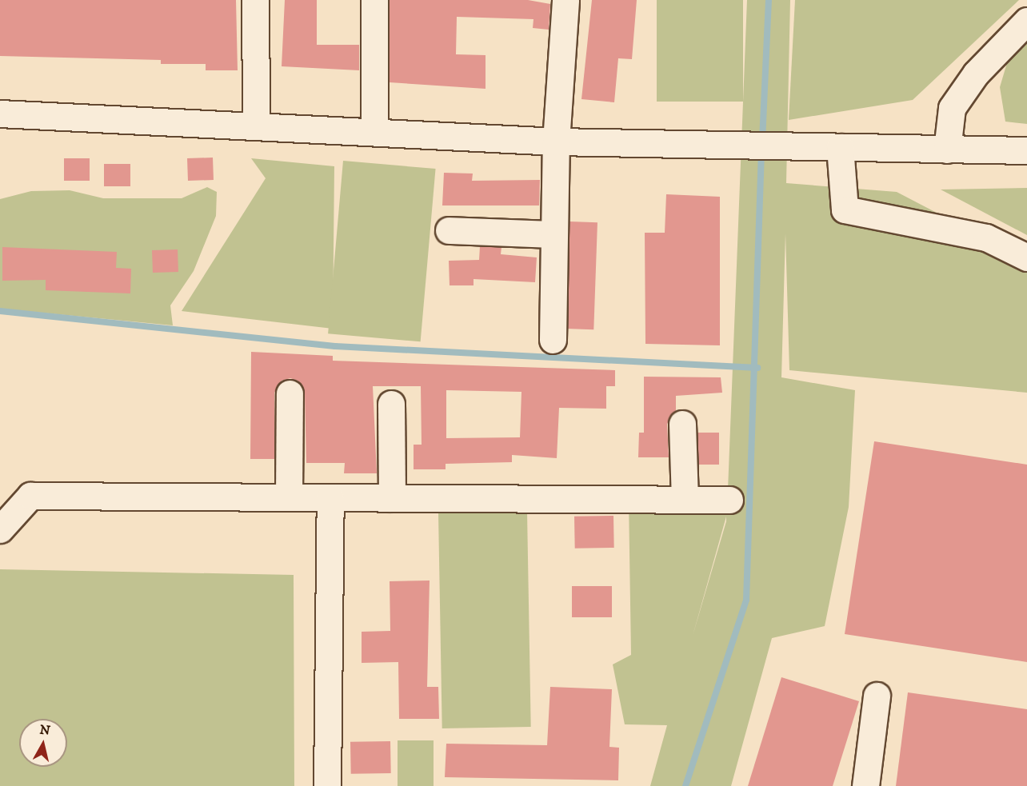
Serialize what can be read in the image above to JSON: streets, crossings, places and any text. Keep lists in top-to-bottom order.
{
  "north": "top"
}
